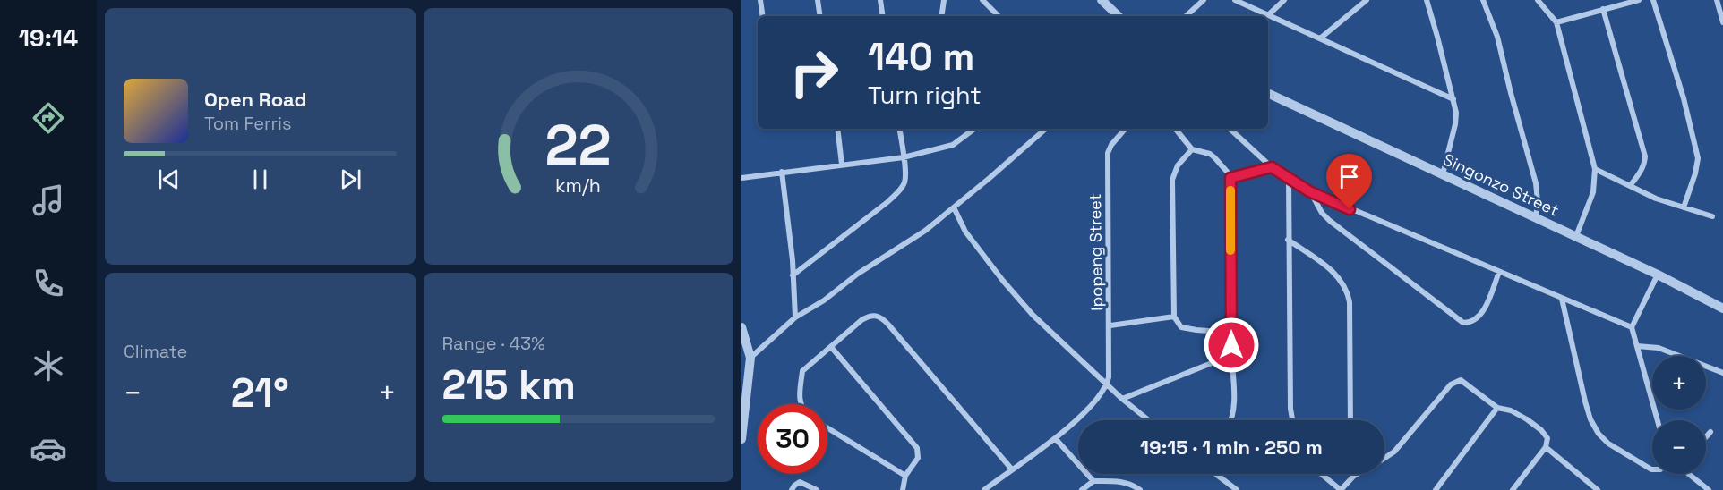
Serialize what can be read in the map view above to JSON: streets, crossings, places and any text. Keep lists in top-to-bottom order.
{
  "streets": {
    "street": ["Singonzo Street", "Ipopeng Street"]
  },
  "page": {
    "tabs": "19:14",
    "turn": ["140 m", "Turn right"],
    "song": ["Open Road", "Tom Ferris"],
    "tile": [
      "Climate",
      ["Range · 43%", "215 km"]
    ],
    "map_buttons": ["+", "−"],
    "heat": ["−", "21°", "+"],
    "limit": "30",
    "trip": "19:15 · 1 min · 250 m",
    "gauge": ["22", "km/h"]
  }
}
